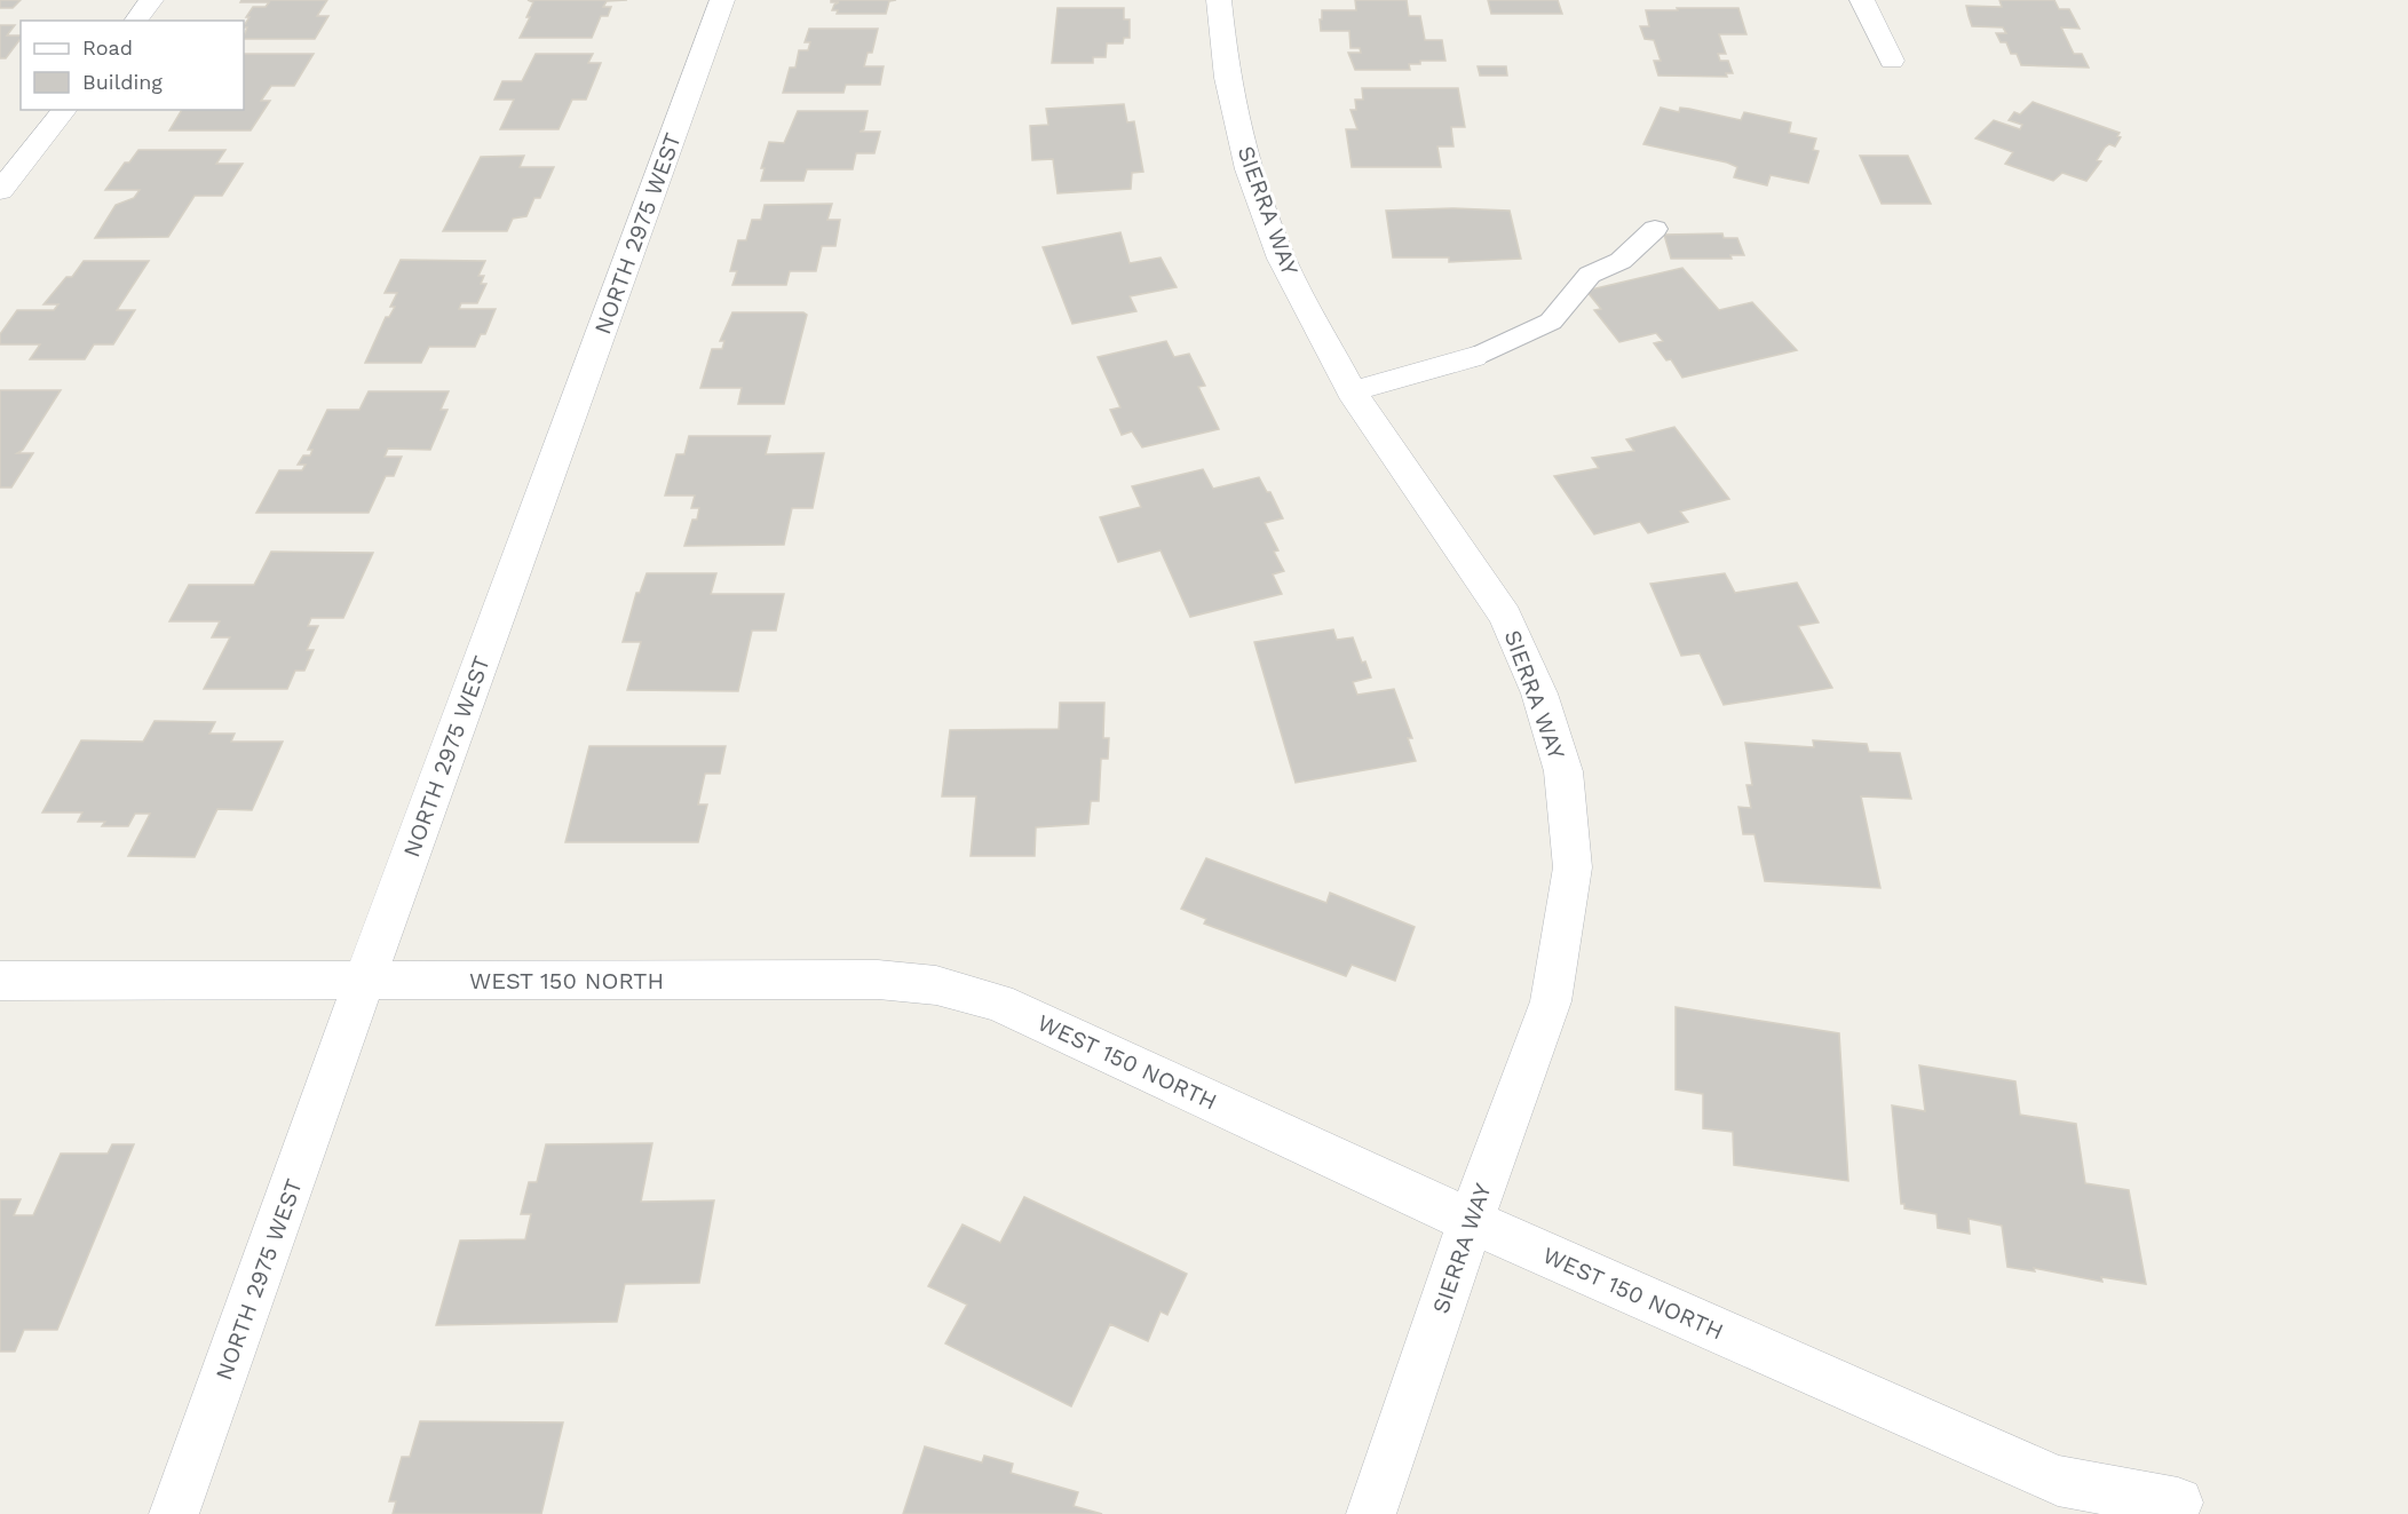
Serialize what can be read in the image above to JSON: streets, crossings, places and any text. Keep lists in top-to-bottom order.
{
  "streets": {
    "street": ["SIERRA WAY", "NORTH 2975 WEST", "WEST 150 NORTH"]
  },
  "crossings": [
    ["SIERRA WAY", "WEST 150 NORTH"],
    ["NORTH 2975 WEST", "WEST 150 NORTH"]
  ],
  "legend": ["Road", "Building"]
}
